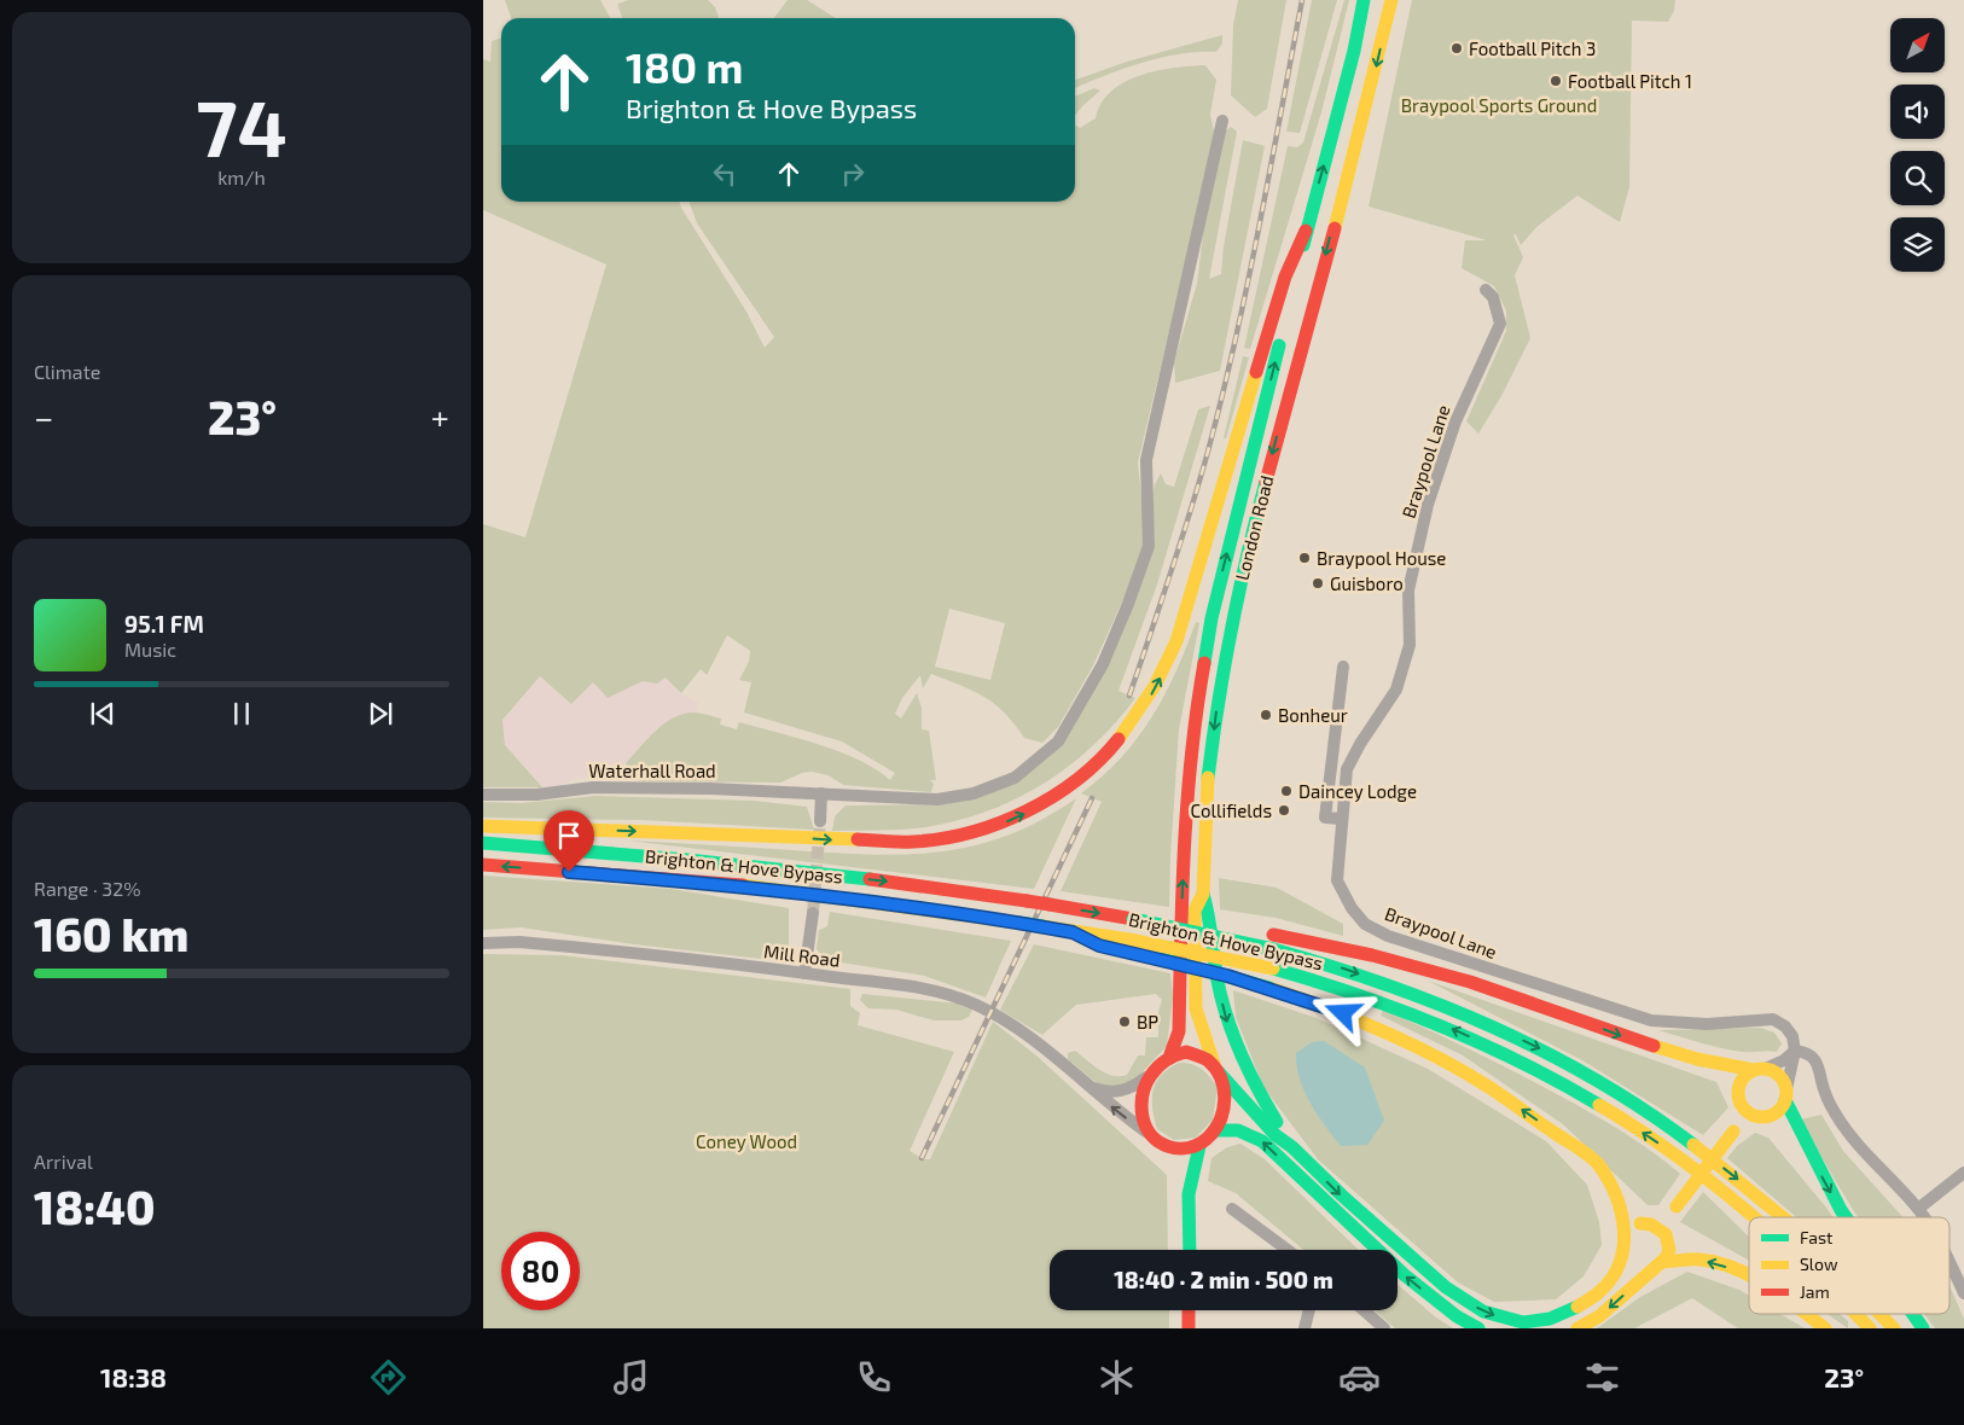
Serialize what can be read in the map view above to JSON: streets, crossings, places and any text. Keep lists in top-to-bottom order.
{
  "streets": {
    "highway": ["London Road", "Brighton & Hove Bypass"],
    "street": ["Braypool Lane", "Waterhall Road", "Mill Road"]
  },
  "crossings": [
    ["London Road", "Mill Road"]
  ],
  "parks": ["Braypool Sports Ground", "Coney Wood"],
  "places": [
    "Football Pitch 3",
    "Football Pitch 1",
    "Braypool House",
    "Guisboro",
    "Bonheur",
    "Daincey Lodge",
    "Collifields",
    "BP"
  ],
  "legend": ["Fast", "Slow", "Jam"],
  "north": "top right",
  "page": {
    "tile": [
      ["74", "km/h"],
      "Climate",
      ["Range · 32%", "160 km"],
      ["Arrival", "18:40"]
    ],
    "turn": ["180 m", "Brighton & Hove Bypass"],
    "heat": ["−", "23°", "+"],
    "song": ["95.1 FM", "Music"],
    "limit": "80",
    "trip": "18:40 · 2 min · 500 m",
    "tabs": ["18:38", "23°"]
  }
}
